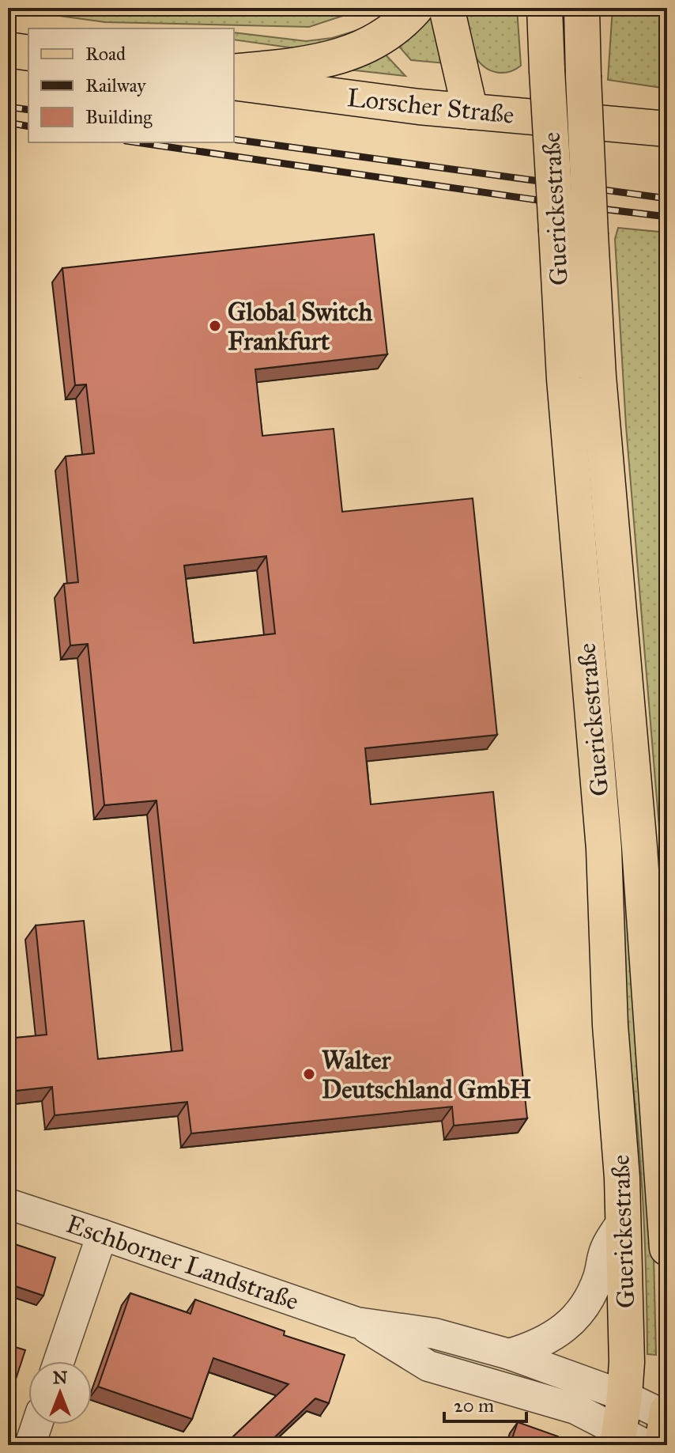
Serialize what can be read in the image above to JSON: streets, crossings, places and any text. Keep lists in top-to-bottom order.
{
  "streets": {
    "main road": ["Lorscher Straße", "Guerickestraße"],
    "street": ["Eschborner Landstraße"]
  },
  "crossings": [
    ["Guerickestraße", "Eschborner Landstraße"]
  ],
  "places": ["Global Switch Frankfurt", "Walter Deutschland GmbH"],
  "legend": ["Road", "Railway", "Building"],
  "scale_bar": "20 m",
  "north": "top"
}
